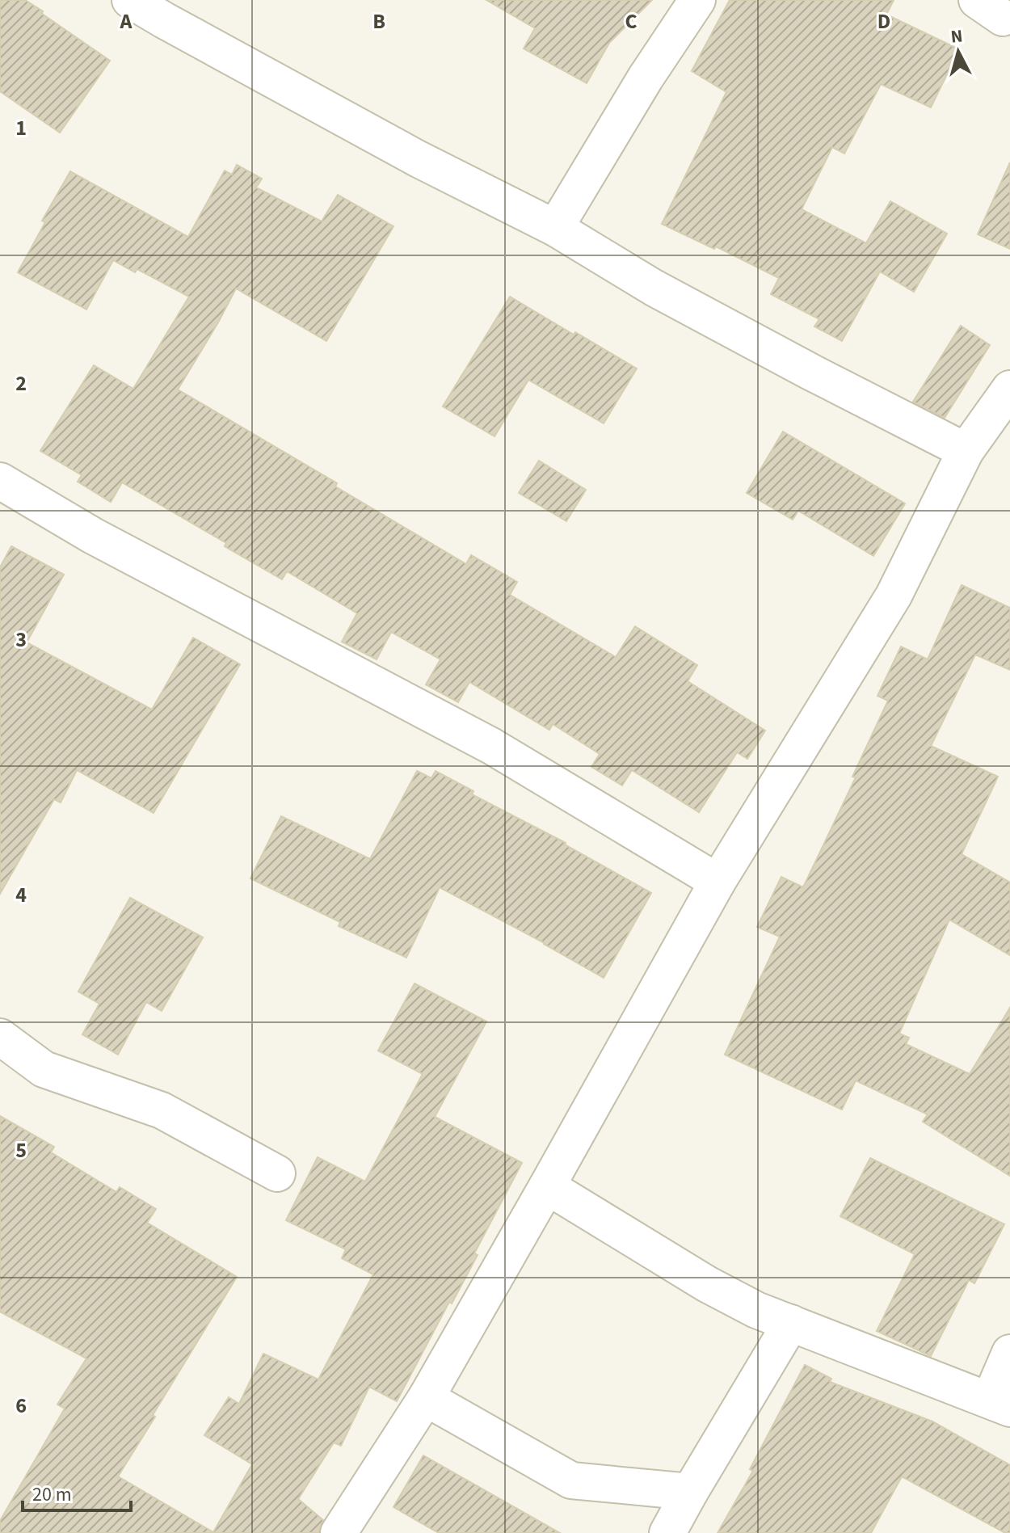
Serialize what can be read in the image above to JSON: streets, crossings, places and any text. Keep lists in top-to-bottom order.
{
  "scale_bar": "20 m",
  "north": "top",
  "grid": {
    "columns": [
      "A",
      "B",
      "C",
      "D"
    ],
    "rows": [
      "1",
      "2",
      "3",
      "4",
      "5",
      "6"
    ]
  }
}
